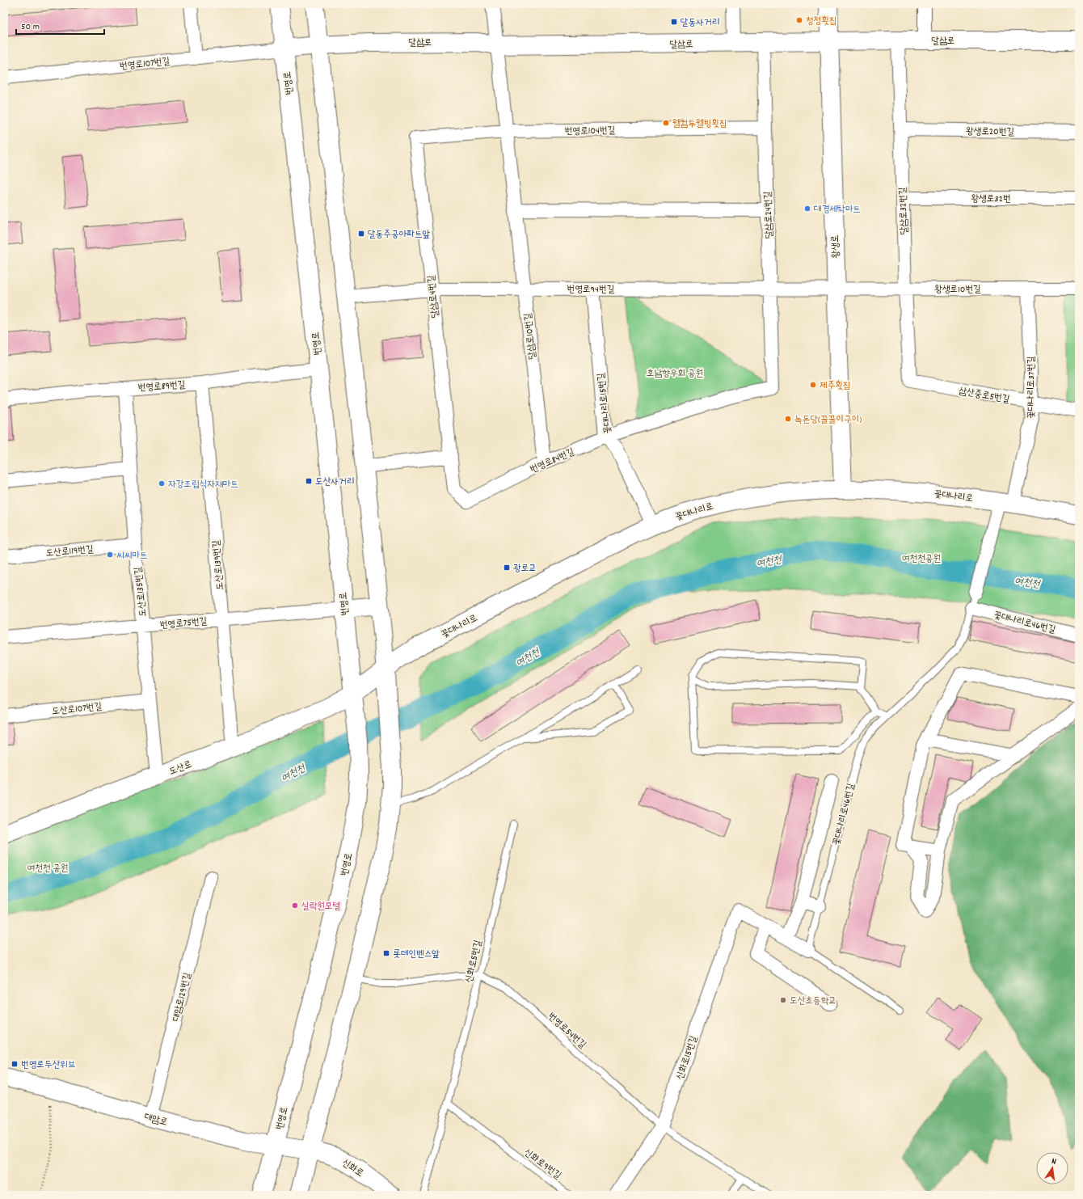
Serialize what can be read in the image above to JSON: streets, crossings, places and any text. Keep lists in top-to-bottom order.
{
  "streets": {
    "main road": [
      "달삼로",
      "번영로",
      "왕생로",
      "꽃대나리로",
      "도산로",
      "대암로",
      "신화로"
    ],
    "street": [
      "번영로107번길",
      "번영로104번길",
      "왕생로20번길",
      "왕생로32번",
      "달삼로32번길",
      "달삼로24번길",
      "번영로94번길",
      "왕생로10번길",
      "달삼로4번길",
      "달삼로10번길",
      "번영로89번길",
      "꽃대나리로37번길",
      "삼산중로5번길",
      "꽃대나리로15번길",
      "번영로84번길",
      "도산로119번길",
      "도산로139번길",
      "도산로135번길",
      "꽃대나리로46번길",
      "번영로75번길",
      "도산로107번길",
      "대암로129번길",
      "신화로15번길"
    ],
    "lane": ["신화로5번길", "번영로54번길", "신화로9번길"]
  },
  "crossings": [
    ["달삼로", "번영로107번길"],
    ["달삼로", "번영로"],
    ["달삼로", "달삼로32번길"],
    ["달삼로", "달삼로24번길"],
    ["달삼로", "왕생로"],
    ["달삼로", "달삼로10번길"],
    ["번영로107번길", "번영로"],
    ["번영로", "번영로89번길"],
    ["번영로", "꽃대나리로"],
    ["번영로", "번영로75번길"],
    ["번영로", "도산로"],
    ["번영로", "대암로"],
    ["번영로104번길", "달삼로24번길"],
    ["번영로104번길", "달삼로4번길"],
    ["번영로104번길", "달삼로10번길"],
    ["왕생로20번길", "달삼로32번길"],
    ["왕생로32번", "달삼로32번길"],
    ["달삼로32번길", "왕생로10번길"],
    ["달삼로32번길", "삼산중로5번길"],
    ["달삼로24번길", "번영로94번길"],
    ["달삼로24번길", "번영로84번길"],
    ["왕생로", "번영로94번길"],
    ["왕생로", "왕생로10번길"],
    ["왕생로", "꽃대나리로"],
    ["번영로94번길", "왕생로10번길"],
    ["번영로94번길", "달삼로4번길"],
    ["번영로94번길", "달삼로10번길"],
    ["번영로94번길", "꽃대나리로15번길"],
    ["왕생로10번길", "꽃대나리로37번길"],
    ["달삼로4번길", "번영로84번길"],
    ["달삼로10번길", "번영로84번길"],
    ["번영로89번길", "도산로139번길"],
    ["번영로89번길", "도산로135번길"],
    ["꽃대나리로37번길", "삼산중로5번길"],
    ["꽃대나리로37번길", "꽃대나리로"],
    ["꽃대나리로37번길", "꽃대나리로46번길"],
    ["꽃대나리로15번길", "번영로84번길"],
    ["꽃대나리로15번길", "꽃대나리로"],
    ["꽃대나리로", "도산로"],
    ["도산로119번길", "도산로135번길"],
    ["도산로139번길", "번영로75번길"],
    ["도산로139번길", "도산로"],
    ["도산로135번길", "번영로75번길"],
    ["도산로135번길", "도산로107번길"],
    ["도산로135번길", "도산로"],
    ["신화로5번길", "번영로54번길"],
    ["신화로5번길", "신화로9번길"],
    ["대암로129번길", "대암로"],
    ["번영로54번길", "신화로15번길"],
    ["대암로", "신화로"]
  ],
  "water": ["여천천"],
  "parks": ["호남향우회 공원", "여천천공원", "여천천 공원"],
  "places": {
    "other": [
      "청정횟집",
      "웰컴투웰빙횟집",
      "대경세탁마트",
      "제주횟집",
      "녹돈당(꿀꿀이구이)",
      "자강조립식자재마트",
      "씨씨마트",
      "실락원모텔",
      "도산초등학교"
    ],
    "transit": [
      "달동사거리",
      "달동주공아파트앞",
      "도산사거리",
      "광로교",
      "롯데인벤스앞",
      "번영로두산위브"
    ]
  },
  "scale_bar": "50 m",
  "north": "top"
}
